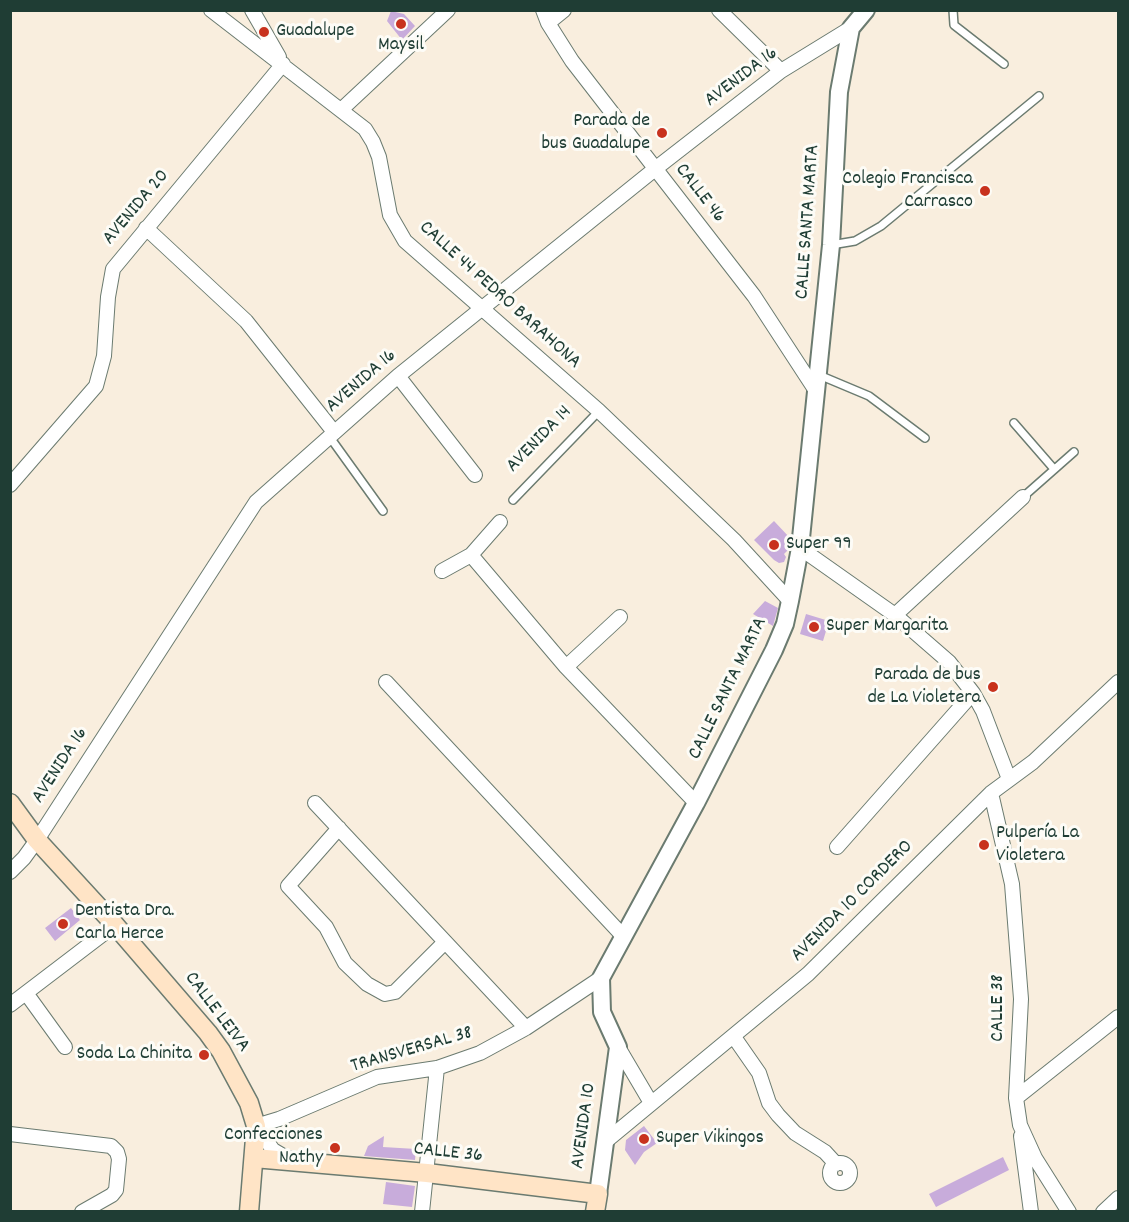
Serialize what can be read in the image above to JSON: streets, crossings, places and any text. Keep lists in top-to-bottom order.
{
  "streets": {
    "main road": ["CALLE LEIVA", "CALLE 36"],
    "street": [
      "AVENIDA 16",
      "CALLE 46",
      "AVENIDA 20",
      "CALLE SANTA MARTA",
      "CALLE 44 PEDRO BARAHONA",
      "AVENIDA 10 CORDERO",
      "CALLE 38",
      "TRANSVERSAL 38",
      "AVENIDA 10"
    ],
    "lane": ["AVENIDA 14"]
  },
  "crossings": [
    ["AVENIDA 16", "CALLE 46"],
    ["AVENIDA 16", "CALLE SANTA MARTA"],
    ["AVENIDA 16", "CALLE 44 PEDRO BARAHONA"],
    ["AVENIDA 16", "CALLE LEIVA"],
    ["CALLE 46", "CALLE SANTA MARTA"],
    ["AVENIDA 20", "CALLE 44 PEDRO BARAHONA"],
    ["CALLE SANTA MARTA", "CALLE 44 PEDRO BARAHONA"],
    ["CALLE SANTA MARTA", "AVENIDA 10 CORDERO"],
    ["CALLE SANTA MARTA", "TRANSVERSAL 38"],
    ["CALLE SANTA MARTA", "AVENIDA 10"],
    ["CALLE 44 PEDRO BARAHONA", "AVENIDA 14"],
    ["AVENIDA 10 CORDERO", "CALLE 38"],
    ["AVENIDA 10 CORDERO", "AVENIDA 10"],
    ["CALLE LEIVA", "TRANSVERSAL 38"],
    ["CALLE LEIVA", "CALLE 36"],
    ["TRANSVERSAL 38", "CALLE 36"],
    ["AVENIDA 10", "CALLE 36"]
  ],
  "places": [
    "Maysil",
    "Guadalupe",
    "Parada de bus Guadalupe",
    "Colegio Francisca Carrasco",
    "Super 99",
    "Super Margarita",
    "Parada de bus de La Violetera",
    "Pulpería La Violetera",
    "Dentista Dra. Carla Herce",
    "Soda La Chinita",
    "Super Vikingos",
    "Confecciones Nathy"
  ]
}
